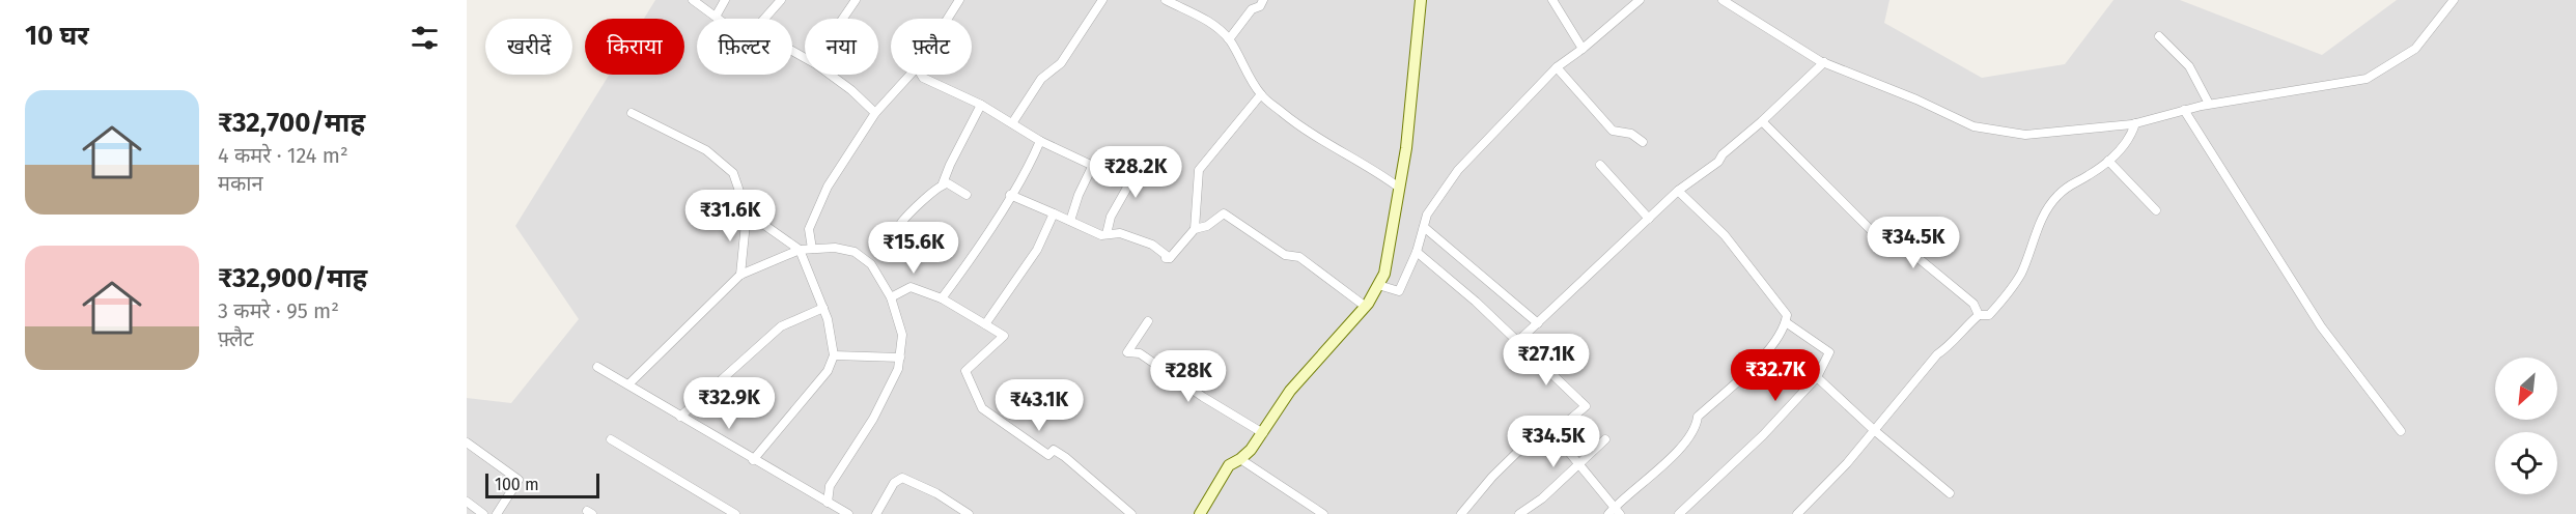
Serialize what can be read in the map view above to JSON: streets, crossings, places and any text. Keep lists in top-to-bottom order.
{
  "scale_bar": "100 m",
  "north": "bottom left",
  "page": {
    "heading": "10 घर",
    "chip": [
      "खरीदें",
      "किराया",
      "फ़िल्टर",
      "नया",
      "फ़्लैट"
    ],
    "list": [
      {
        "name": "₹32,700/माह",
        "note": "4 कमरे · 124 m² · मकान"
      },
      {
        "name": "₹32,900/माह",
        "note": "3 कमरे · 95 m² · फ़्लैट"
      }
    ],
    "price": [
      "₹28.2K",
      "₹31.6K",
      "₹34.5K",
      "₹15.6K",
      "₹27.1K",
      "₹32.7K",
      "₹28K",
      "₹32.9K",
      "₹43.1K",
      "₹34.5K"
    ],
    "scale": "100 m"
  }
}
